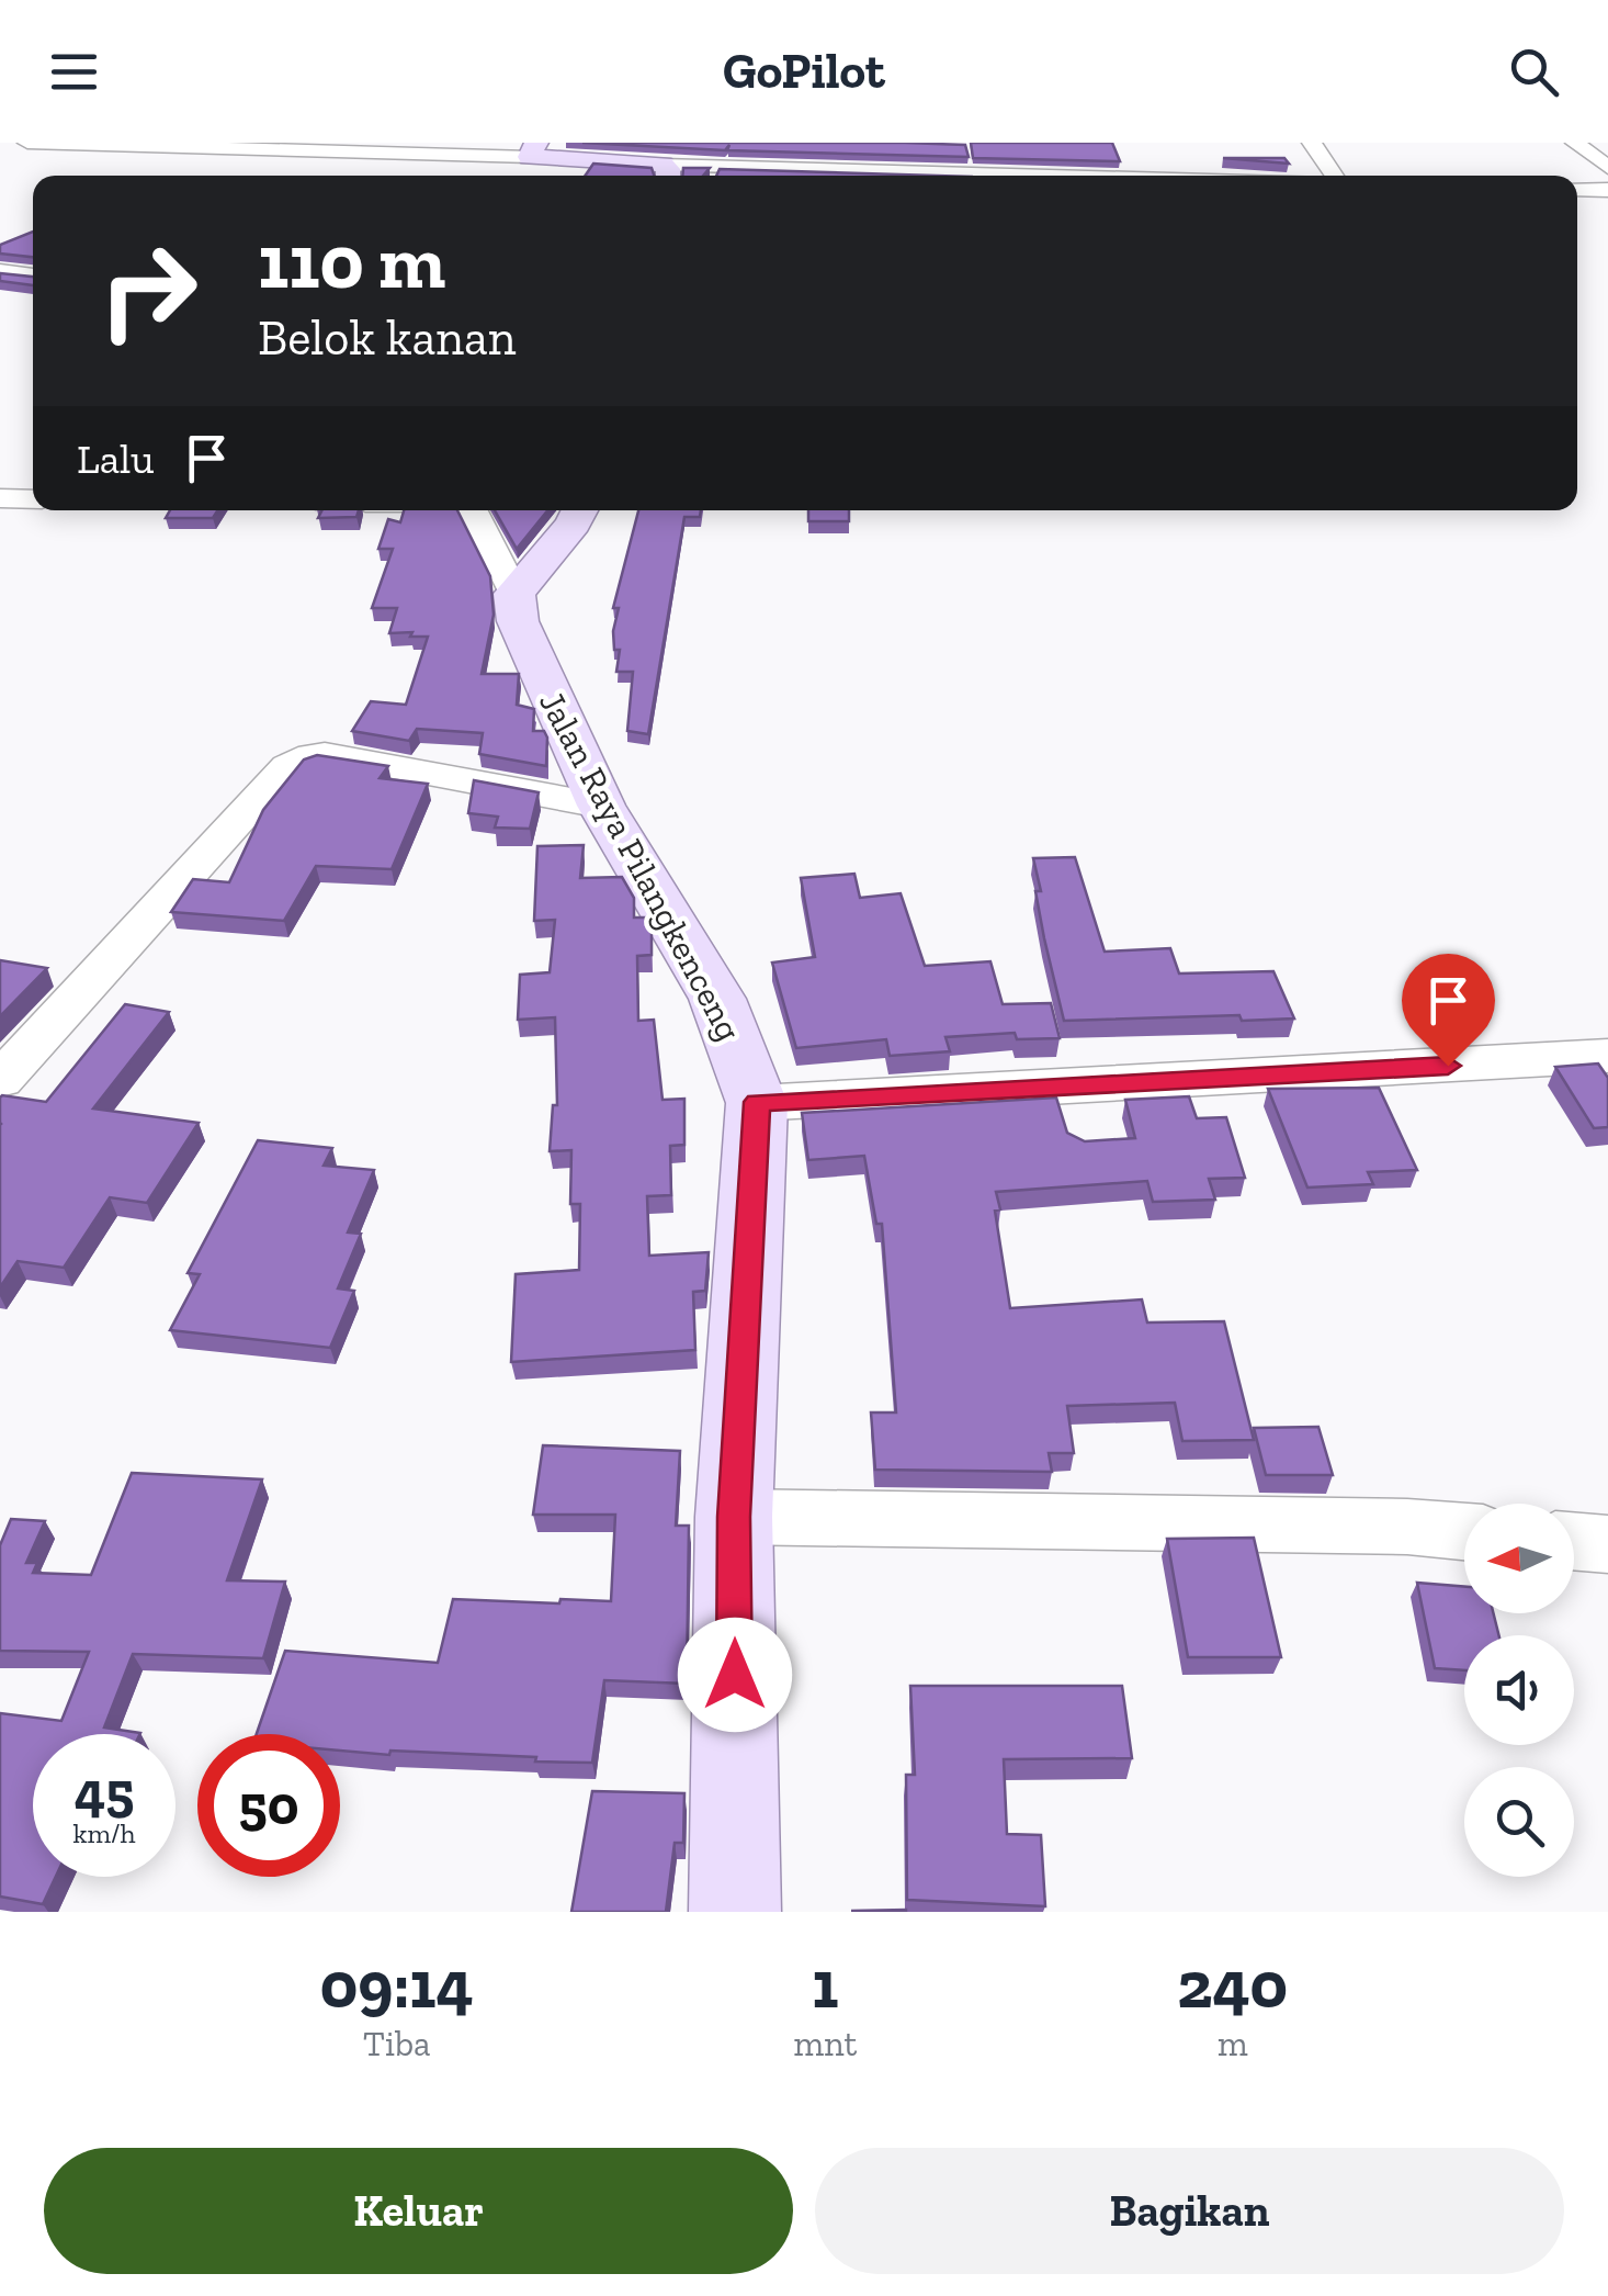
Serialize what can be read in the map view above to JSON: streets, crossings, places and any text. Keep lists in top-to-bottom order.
{
  "streets": {
    "main road": ["Jalan Raya Pilangkenceng"]
  },
  "north": "left",
  "page": {
    "header": "GoPilot",
    "turn": ["110 m", "Belok kanan"],
    "then": "Lalu",
    "speed": "45 km/h",
    "limit": "50",
    "eta": [
      "09:14",
      "Tiba",
      "1",
      "mnt",
      "240",
      "m"
    ],
    "buttons": ["Keluar", "Bagikan"]
  }
}
